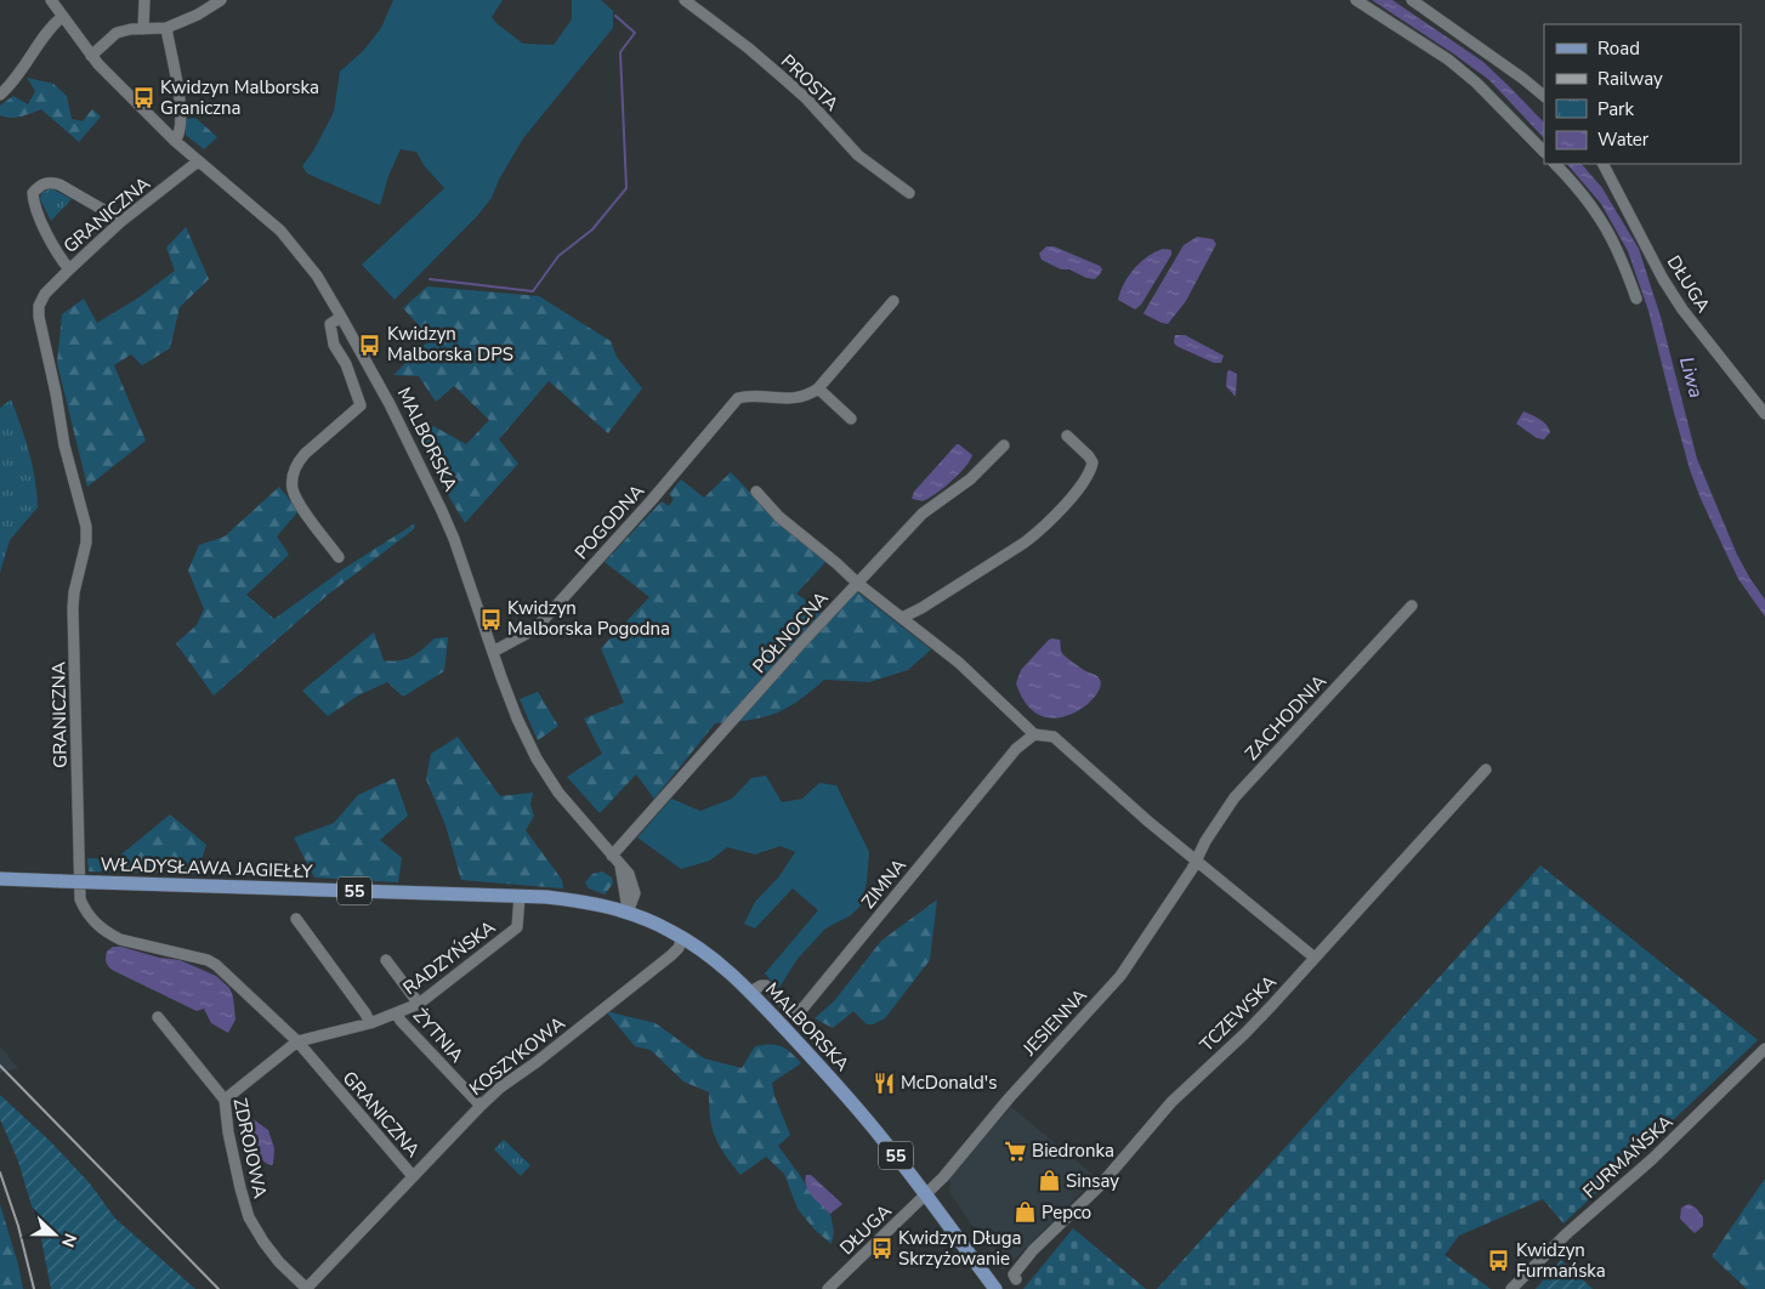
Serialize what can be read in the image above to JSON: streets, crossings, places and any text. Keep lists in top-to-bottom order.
{
  "streets": {
    "main road": ["MALBORSKA", "WŁADYSŁAWA JAGIEŁŁY", "55"],
    "street": [
      "PROSTA",
      "GRANICZNA",
      "DŁUGA",
      "POGODNA",
      "PÓŁNOCNA",
      "ZACHODNIA",
      "ZIMNA",
      "RADZYŃSKA",
      "TCZEWSKA",
      "JESIENNA",
      "ŻYTNIA",
      "KOSZYKOWA",
      "ZDROJOWA",
      "FURMAŃSKA"
    ]
  },
  "crossings": [
    ["GRANICZNA", "MALBORSKA"],
    ["GRANICZNA", "RADZYŃSKA"],
    ["GRANICZNA", "KOSZYKOWA"],
    ["DŁUGA", "MALBORSKA"],
    ["DŁUGA", "JESIENNA"],
    ["MALBORSKA", "POGODNA"],
    ["MALBORSKA", "PÓŁNOCNA"],
    ["MALBORSKA", "WŁADYSŁAWA JAGIEŁŁY"],
    ["MALBORSKA", "ZIMNA"],
    ["MALBORSKA", "JESIENNA"],
    ["MALBORSKA", "KOSZYKOWA"],
    ["ZACHODNIA", "JESIENNA"],
    ["WŁADYSŁAWA JAGIEŁŁY", "RADZYŃSKA"],
    ["RADZYŃSKA", "ŻYTNIA"],
    ["RADZYŃSKA", "ZDROJOWA"],
    ["ŻYTNIA", "KOSZYKOWA"],
    ["KOSZYKOWA", "ZDROJOWA"]
  ],
  "water": ["Liwa"],
  "places": {
    "bus stop": [
      "Kwidzyn Malborska Graniczna",
      "Kwidzyn Malborska DPS",
      "Kwidzyn Malborska Pogodna",
      "Kwidzyn Długa Skrzyżowanie",
      "Kwidzyn Furmańska"
    ],
    "restaurant": ["McDonald's"],
    "supermarket": ["Biedronka"],
    "shop": ["Sinsay", "Pepco"]
  },
  "legend": [
    "Road",
    "Railway",
    "Park",
    "Water"
  ],
  "north": "right"
}
